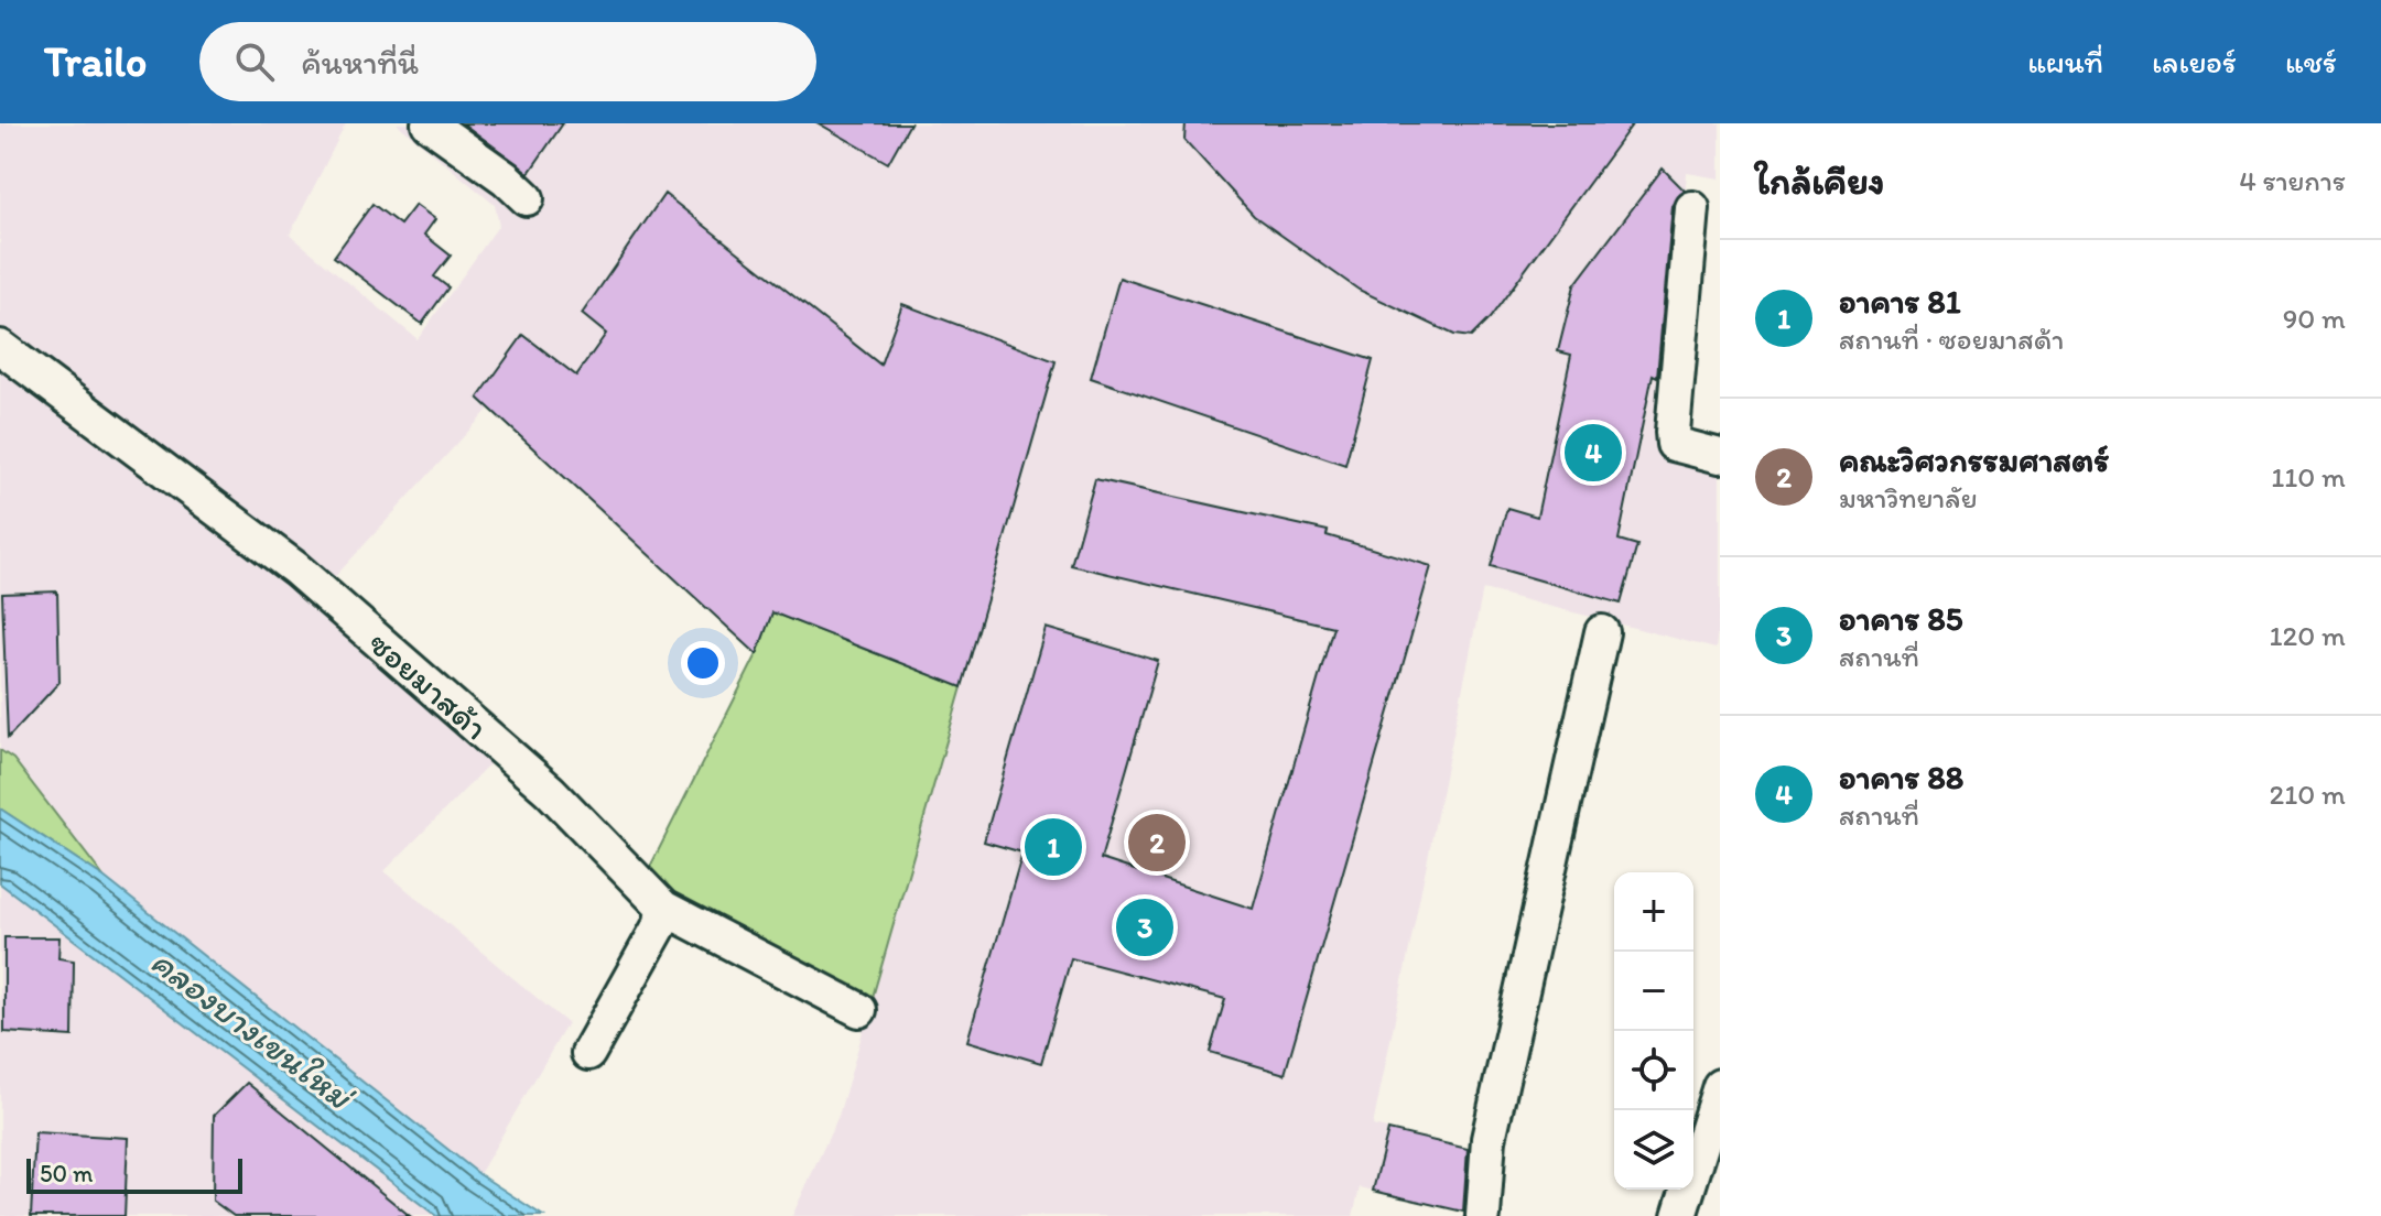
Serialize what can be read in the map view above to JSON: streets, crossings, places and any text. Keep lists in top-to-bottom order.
{
  "streets": {
    "street": ["ซอยมาสด้า"]
  },
  "water": ["คลองบางเขนใหม่"],
  "scale_bar": "50 m",
  "page": {
    "header": "Trailo",
    "search": "ค้นหาที่นี่",
    "nav": ["แผนที่", "เลเยอร์", "แชร์"],
    "heading": ["ใกล้เคียง", "4 รายการ"],
    "list": [
      {
        "mark": "1",
        "name": "อาคาร 81",
        "note": "สถานที่ · ซอยมาสด้า",
        "value": "90 m"
      },
      {
        "mark": "2",
        "name": "คณะวิศวกรรมศาสตร์",
        "note": "มหาวิทยาลัย",
        "value": "110 m"
      },
      {
        "mark": "3",
        "name": "อาคาร 85",
        "note": "สถานที่",
        "value": "120 m"
      },
      {
        "mark": "4",
        "name": "อาคาร 88",
        "note": "สถานที่",
        "value": "210 m"
      }
    ],
    "pins": [
      "4",
      "2",
      "1",
      "3"
    ],
    "map_buttons": ["+", "−"],
    "scale": "50 m"
  }
}
